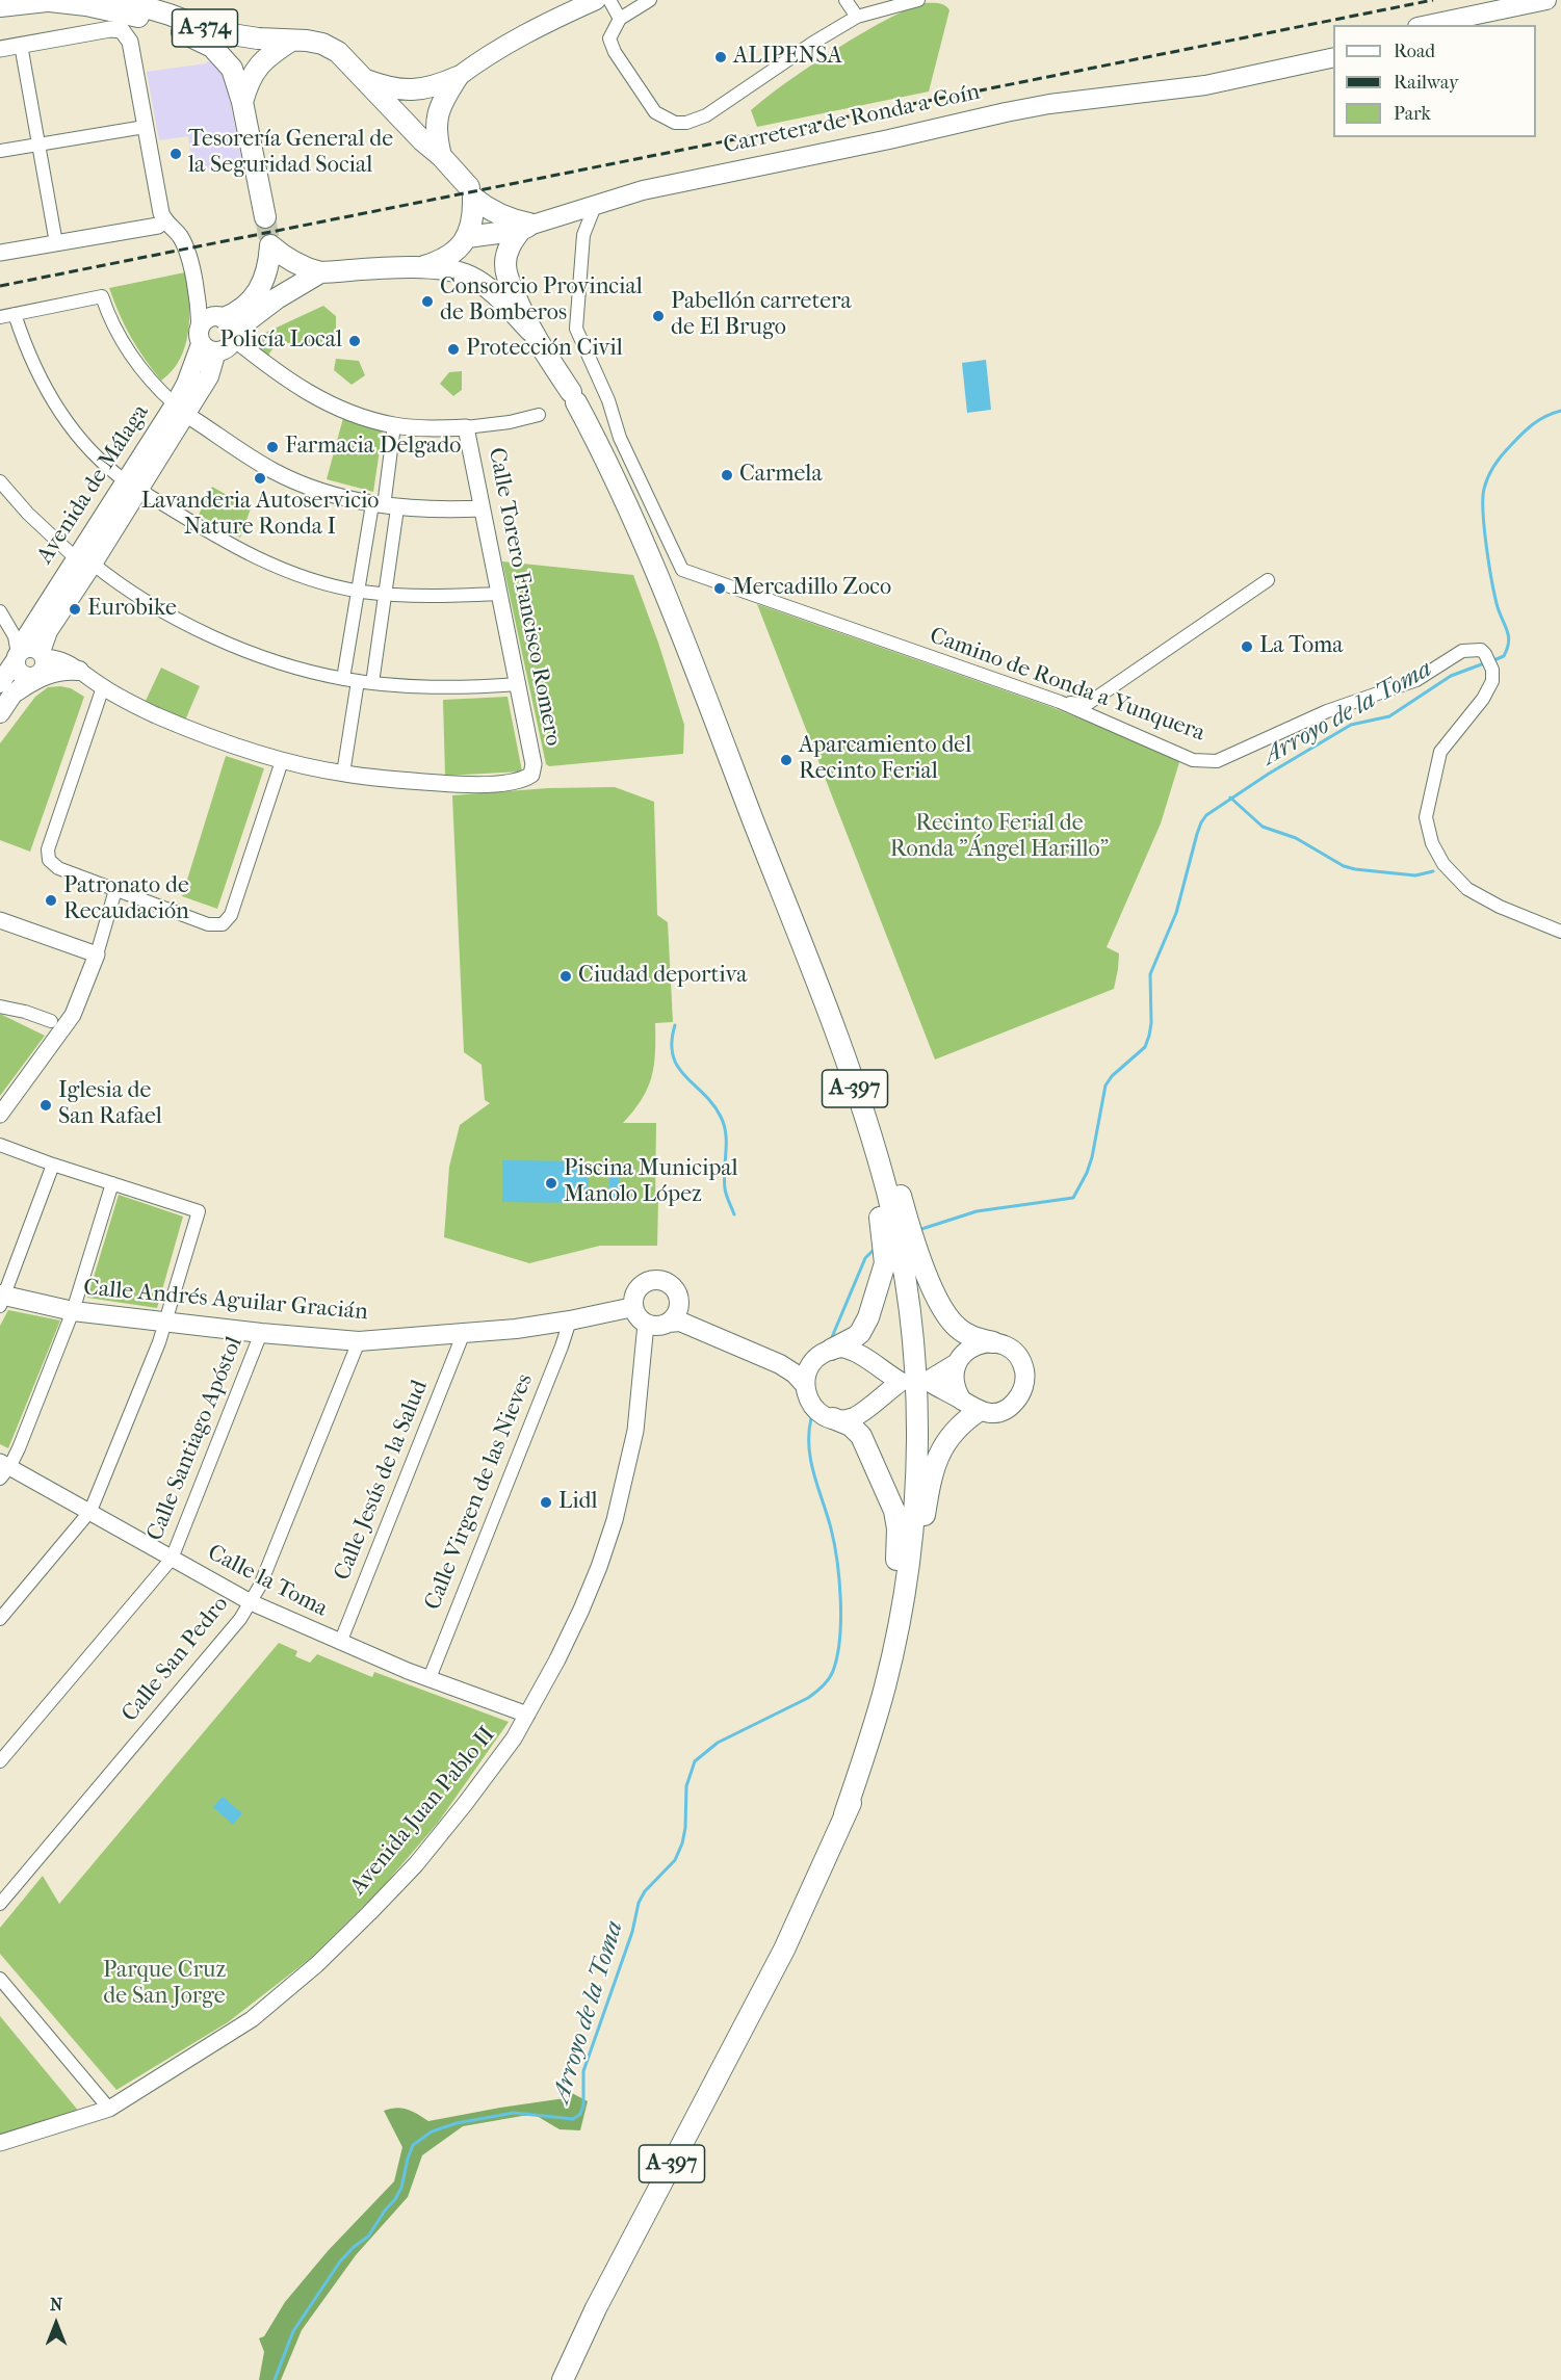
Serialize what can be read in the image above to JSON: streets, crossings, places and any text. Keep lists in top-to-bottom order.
{
  "streets": {
    "main road": [
      "A-374",
      "Carretera de Ronda a Coín",
      "Avenida de Málaga",
      "A-397",
      "Calle Andrés Aguilar Gracián"
    ],
    "street": [
      "Calle Torero Francisco Romero",
      "Camino de Ronda a Yunquera",
      "Calle Santiago Apóstol",
      "Calle Jesús de la Salud",
      "Calle Virgen de las Nieves",
      "Calle la Toma",
      "Calle San Pedro",
      "Avenida Juan Pablo II"
    ]
  },
  "crossings": [
    ["Carretera de Ronda a Coín", "Camino de Ronda a Yunquera"],
    ["Calle Andrés Aguilar Gracián", "Calle Santiago Apóstol"],
    ["Calle Andrés Aguilar Gracián", "Calle Jesús de la Salud"],
    ["Calle Andrés Aguilar Gracián", "Calle Virgen de las Nieves"],
    ["Calle Andrés Aguilar Gracián", "Calle San Pedro"],
    ["Calle Andrés Aguilar Gracián", "Avenida Juan Pablo II"],
    ["Calle Santiago Apóstol", "Calle la Toma"],
    ["Calle Jesús de la Salud", "Calle la Toma"],
    ["Calle Virgen de las Nieves", "Calle la Toma"],
    ["Calle la Toma", "Calle San Pedro"],
    ["Calle la Toma", "Avenida Juan Pablo II"]
  ],
  "water": ["Arroyo de la Toma"],
  "parks": ["Recinto Ferial de Ronda \"Ángel Harillo\"", "Parque Cruz de San Jorge"],
  "places": [
    "ALIPENSA",
    "Tesorería General de la Seguridad Social",
    "Consorcio Provincial de Bomberos",
    "Pabellón carretera de El Brugo",
    "Policía Local",
    "Protección Civil",
    "Farmacia Delgado",
    "Carmela",
    "Lavanderia Autoservicio Nature Ronda I",
    "Mercadillo Zoco",
    "Eurobike",
    "La Toma",
    "Aparcamiento del Recinto Ferial",
    "Patronato de Recaudación",
    "Ciudad deportiva",
    "Iglesia de San Rafael",
    "Piscina Municipal Manolo López",
    "Lidl"
  ],
  "legend": ["Road", "Railway", "Park"],
  "north": "top"
}
